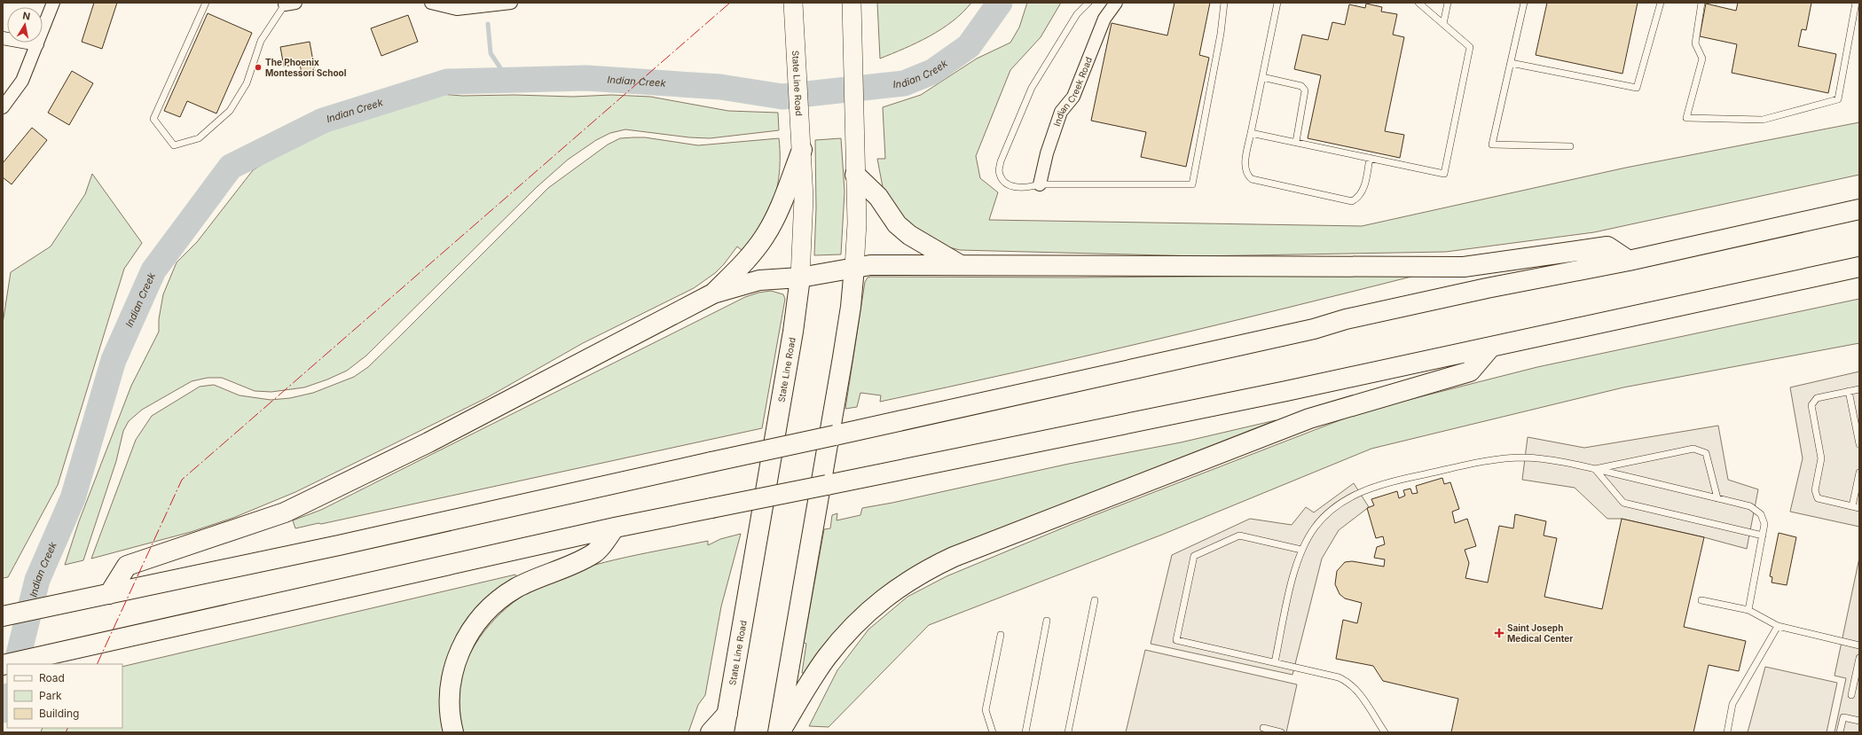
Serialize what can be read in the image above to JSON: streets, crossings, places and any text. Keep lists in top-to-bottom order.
{
  "streets": {
    "main road": ["State Line Road"],
    "street": ["Indian Creek Road"]
  },
  "water": ["Indian Creek"],
  "places": {
    "other": ["The Phoenix Montessori School"],
    "health": ["Saint Joseph Medical Center"]
  },
  "legend": ["Road", "Park", "Building"],
  "north": "top"
}
